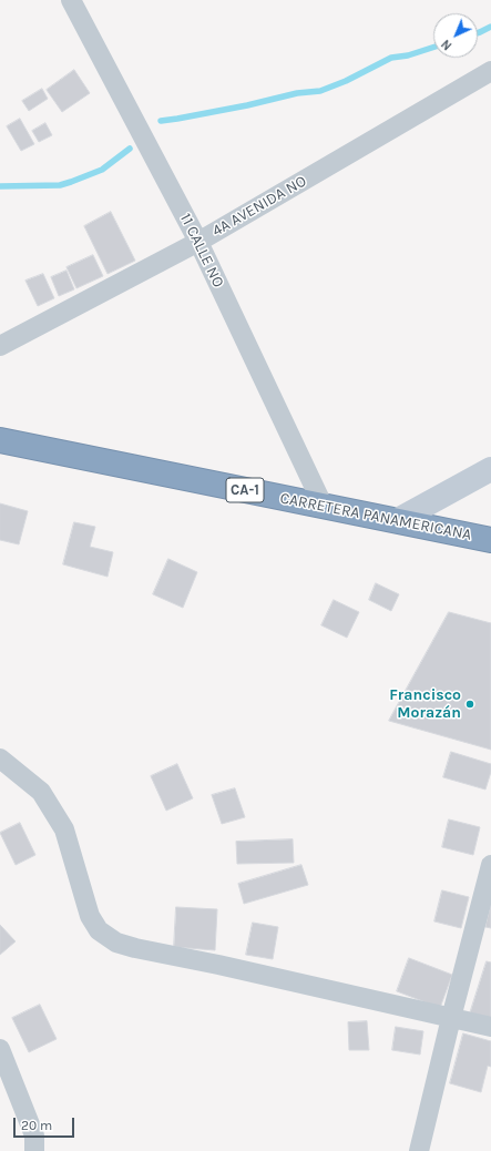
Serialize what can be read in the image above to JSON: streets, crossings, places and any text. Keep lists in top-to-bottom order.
{
  "streets": {
    "highway": ["CA-1", "CARRETERA PANAMERICANA"],
    "street": ["4A AVENIDA NO", "11 CALLE NO"]
  },
  "crossings": [
    ["4A AVENIDA NO", "11 CALLE NO"],
    ["11 CALLE NO", "CARRETERA PANAMERICANA"]
  ],
  "places": ["Francisco Morazán"],
  "scale_bar": "20 m",
  "north": "bottom left"
}
